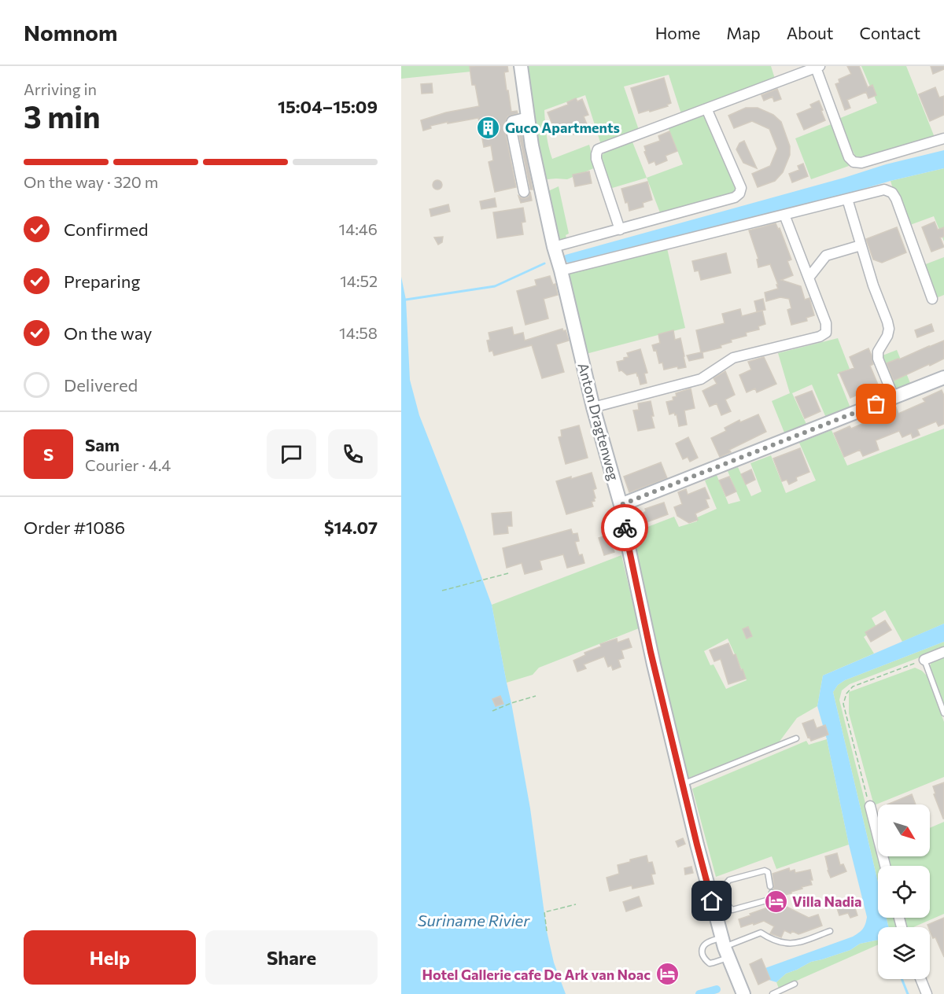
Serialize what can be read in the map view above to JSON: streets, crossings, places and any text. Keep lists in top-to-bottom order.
{
  "streets": {
    "main road": ["Anton Dragtenweg"]
  },
  "water": ["Suriname Rivier"],
  "places": {
    "building": ["Guco Apartments"],
    "hotel": ["Villa Nadia", "Hotel Gallerie cafe De Ark van Noac"]
  },
  "north": "bottom right",
  "page": {
    "header": "Nomnom",
    "nav": [
      "Home",
      "Map",
      "About",
      "Contact"
    ],
    "heading": ["3 min", "Arriving in", "15:04–15:09"],
    "panel": [
      "Sam",
      "Courier · 4.4",
      "Order #1086",
      "$14.07"
    ],
    "bar": "On the way · 320 m",
    "list": [
      ["Confirmed", "14:46"],
      ["Preparing", "14:52"],
      ["On the way", "14:58"],
      "Delivered"
    ],
    "round": "S",
    "buttons": ["Help", "Share"]
  }
}
